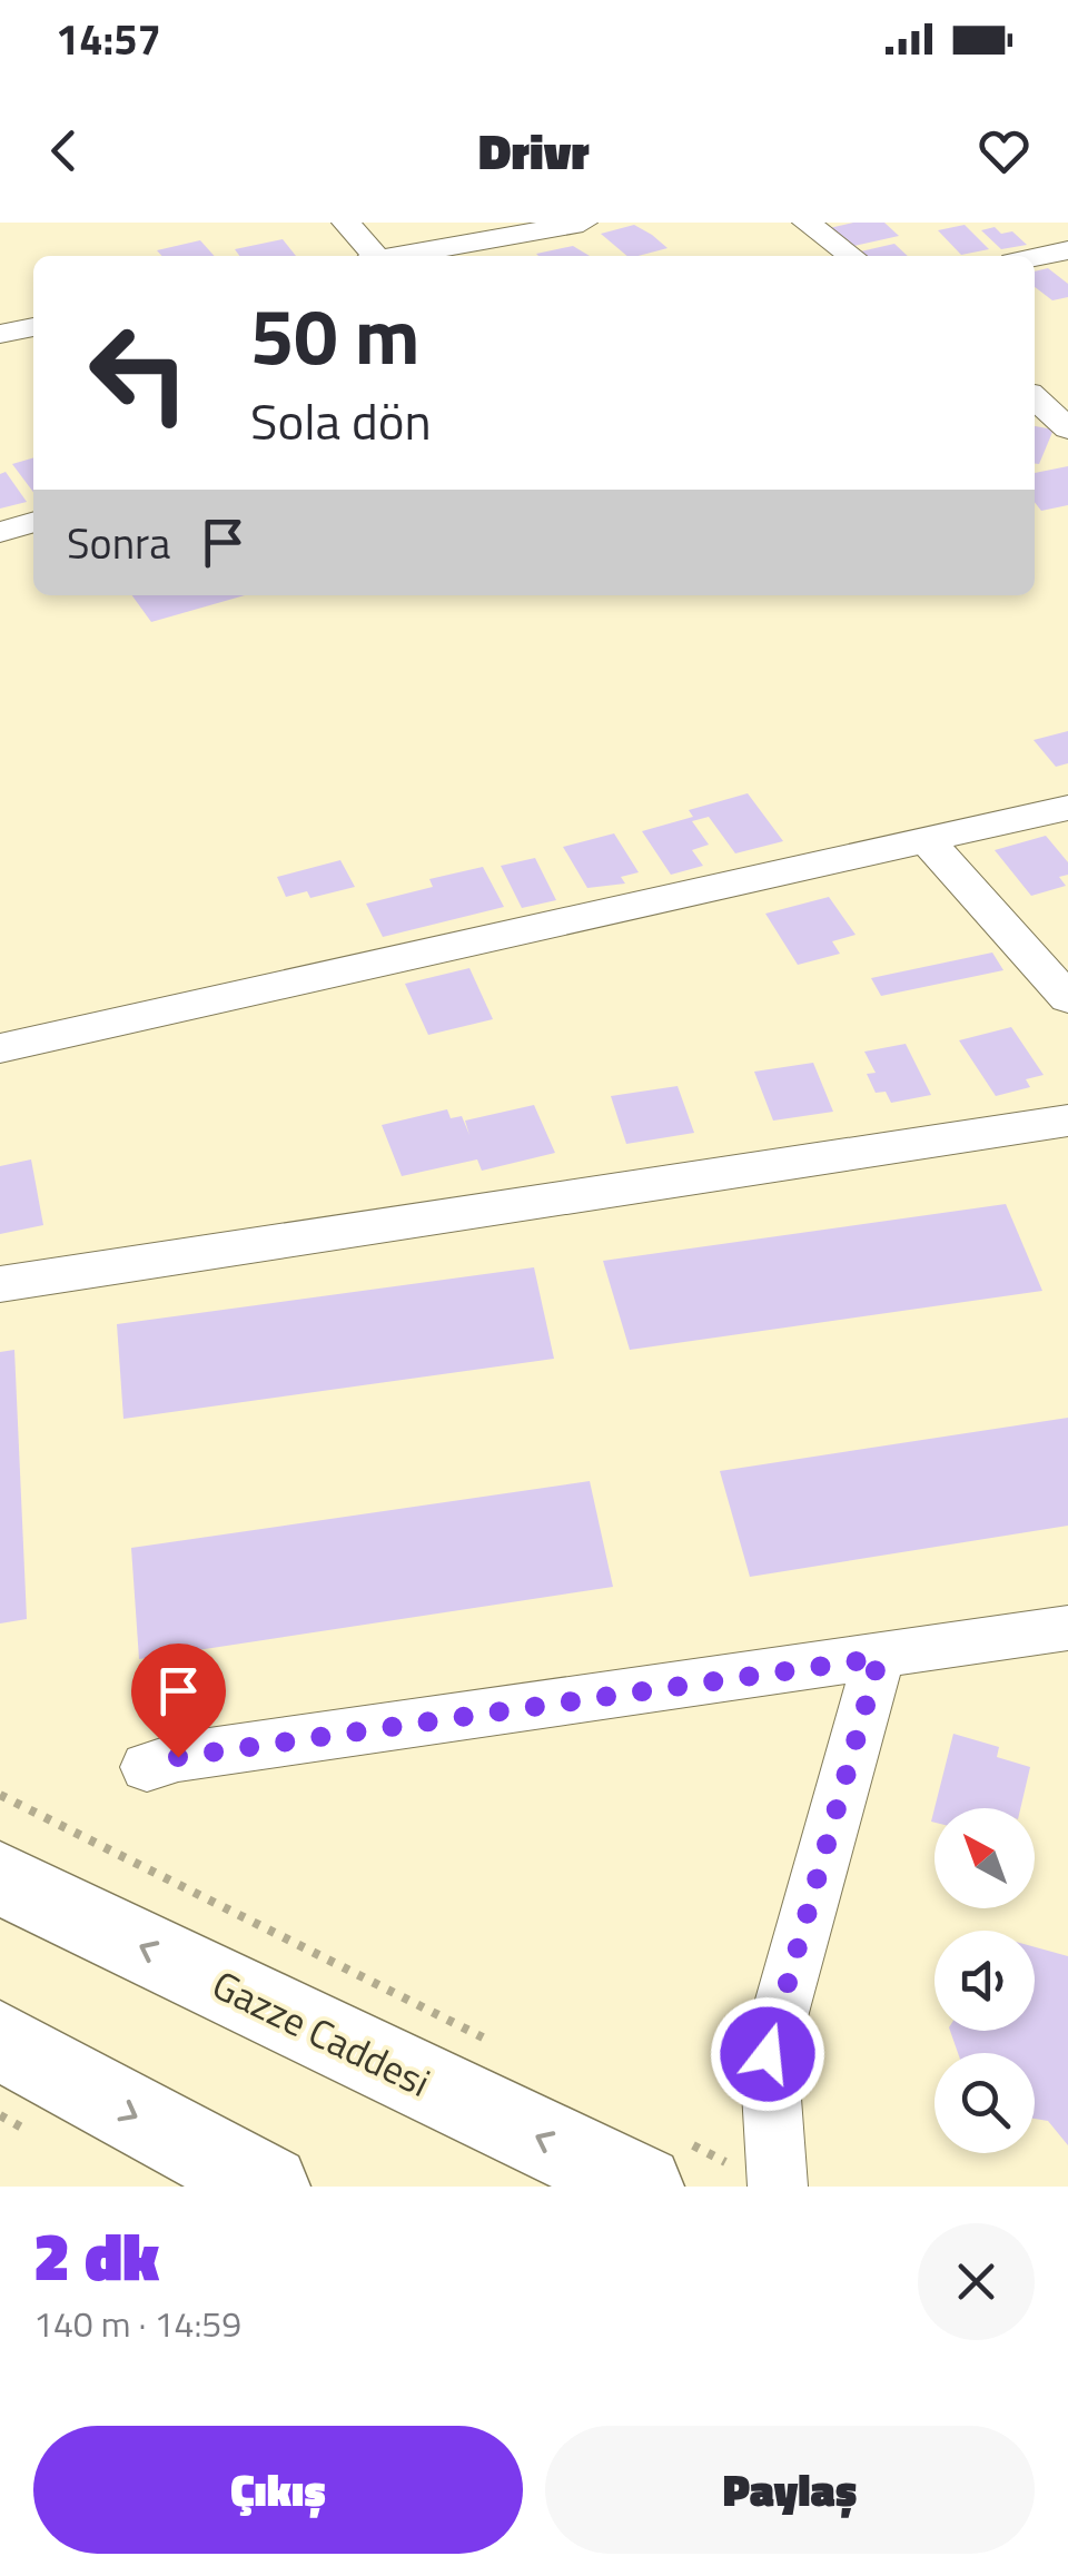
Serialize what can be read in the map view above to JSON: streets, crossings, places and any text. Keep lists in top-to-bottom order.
{
  "streets": {
    "main road": ["Gazze Caddesi"]
  },
  "north": "top left",
  "page": {
    "status": "14:57",
    "header": "Drivr",
    "turn": ["50 m", "Sola dön"],
    "then": "Sonra",
    "heading": ["2 dk", "140 m · 14:59"],
    "buttons": ["Çıkış", "Paylaş"]
  }
}
